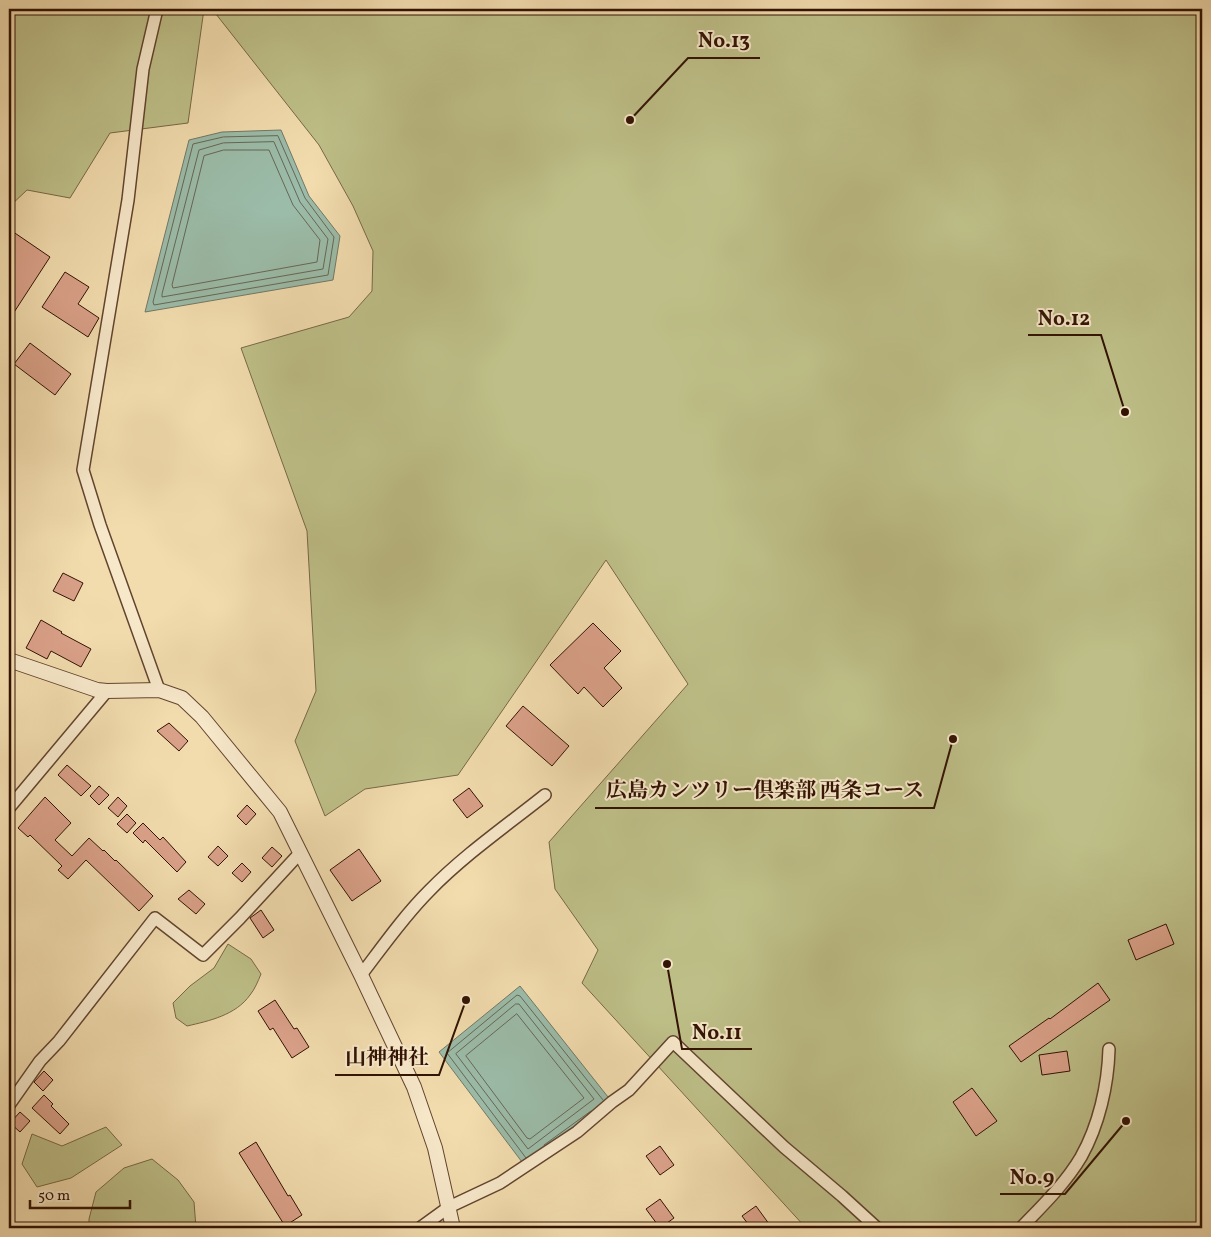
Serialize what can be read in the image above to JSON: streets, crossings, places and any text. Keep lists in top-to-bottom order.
{
  "places": [
    "No.13",
    "No.12",
    "広島カンツリー倶楽部 西条コース",
    "No.11",
    "山神神社",
    "No.9"
  ],
  "scale_bar": "50 m"
}
